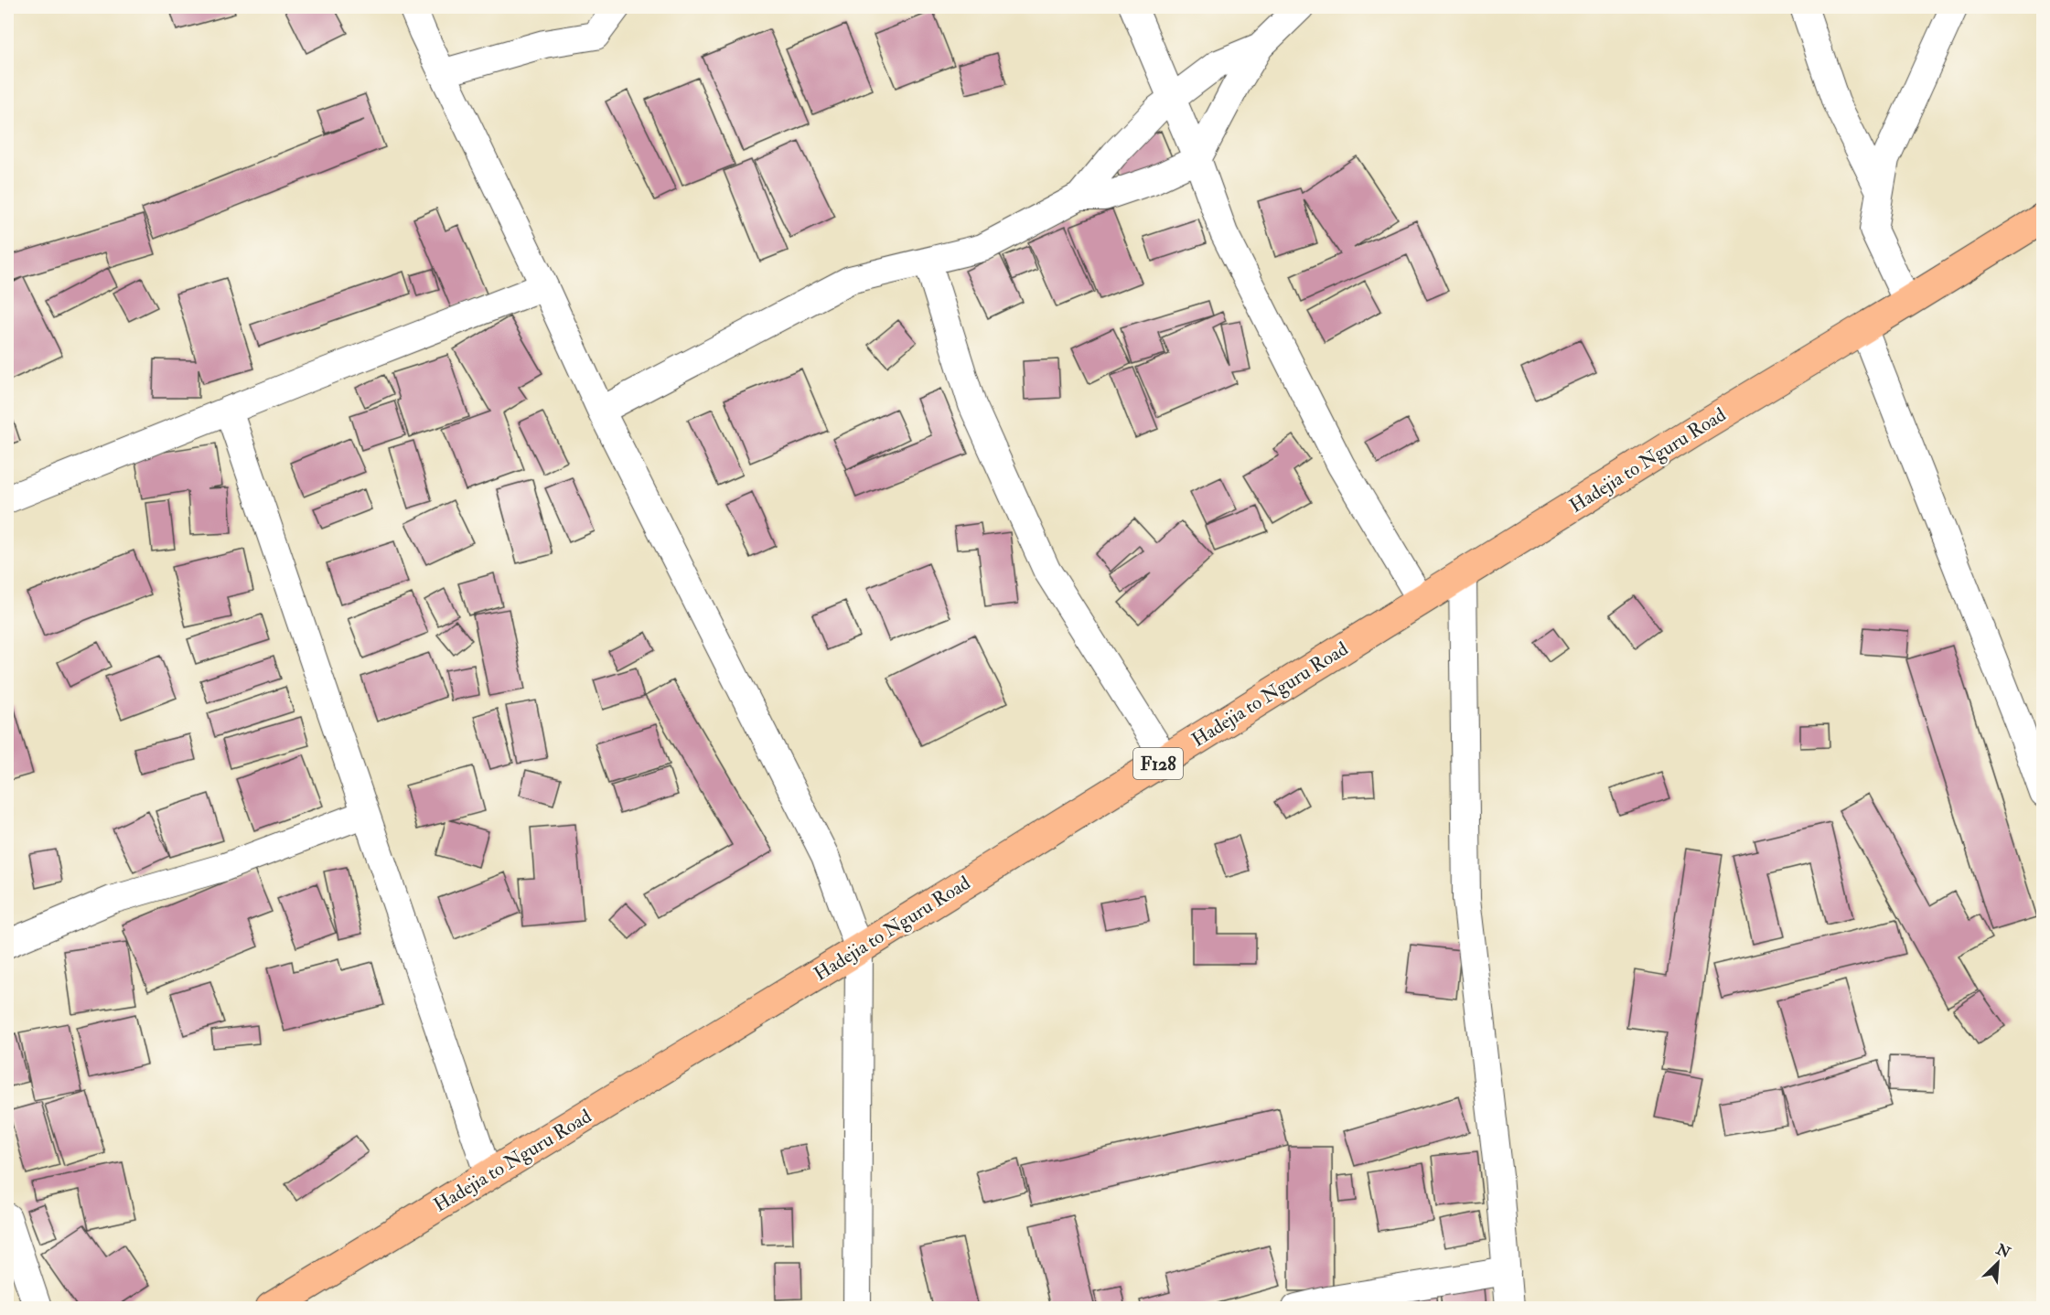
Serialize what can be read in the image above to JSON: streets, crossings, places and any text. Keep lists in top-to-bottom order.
{
  "streets": {
    "main road": ["Hadejia to Nguru Road", "F128"]
  },
  "north": "top right"
}
